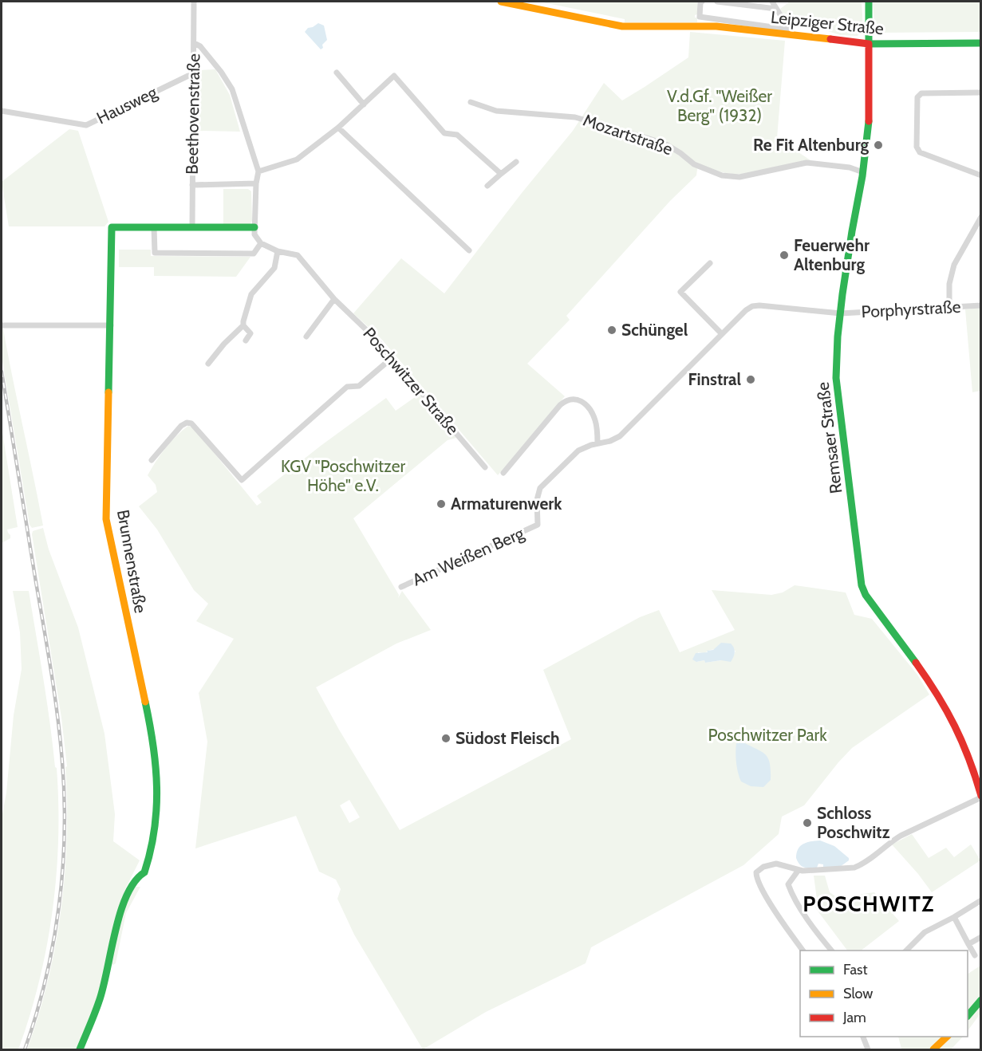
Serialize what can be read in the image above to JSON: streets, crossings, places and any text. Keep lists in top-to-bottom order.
{
  "streets": {
    "main road": ["Leipziger Straße", "Remsaer Straße", "Brunnenstraße"],
    "street": [
      "Hausweg",
      "Beethovenstraße",
      "Mozartstraße",
      "Porphyrstraße",
      "Poschwitzer Straße",
      "Am Weißen Berg"
    ]
  },
  "crossings": [
    ["Leipziger Straße", "Remsaer Straße"],
    ["Hausweg", "Beethovenstraße"],
    ["Mozartstraße", "Remsaer Straße"],
    ["Porphyrstraße", "Remsaer Straße"],
    ["Porphyrstraße", "Am Weißen Berg"],
    ["Remsaer Straße", "Am Weißen Berg"]
  ],
  "districts": ["POSCHWITZ"],
  "parks": ["V.d.Gf. \"Weißer Berg\" (1932)", "KGV \"Poschwitzer Höhe\" e.V.", "Poschwitzer Park"],
  "places": [
    "Re Fit Altenburg",
    "Feuerwehr Altenburg",
    "Schüngel",
    "Finstral",
    "Armaturenwerk",
    "Südost Fleisch",
    "Schloss Poschwitz"
  ],
  "legend": ["Fast", "Slow", "Jam"]
}
